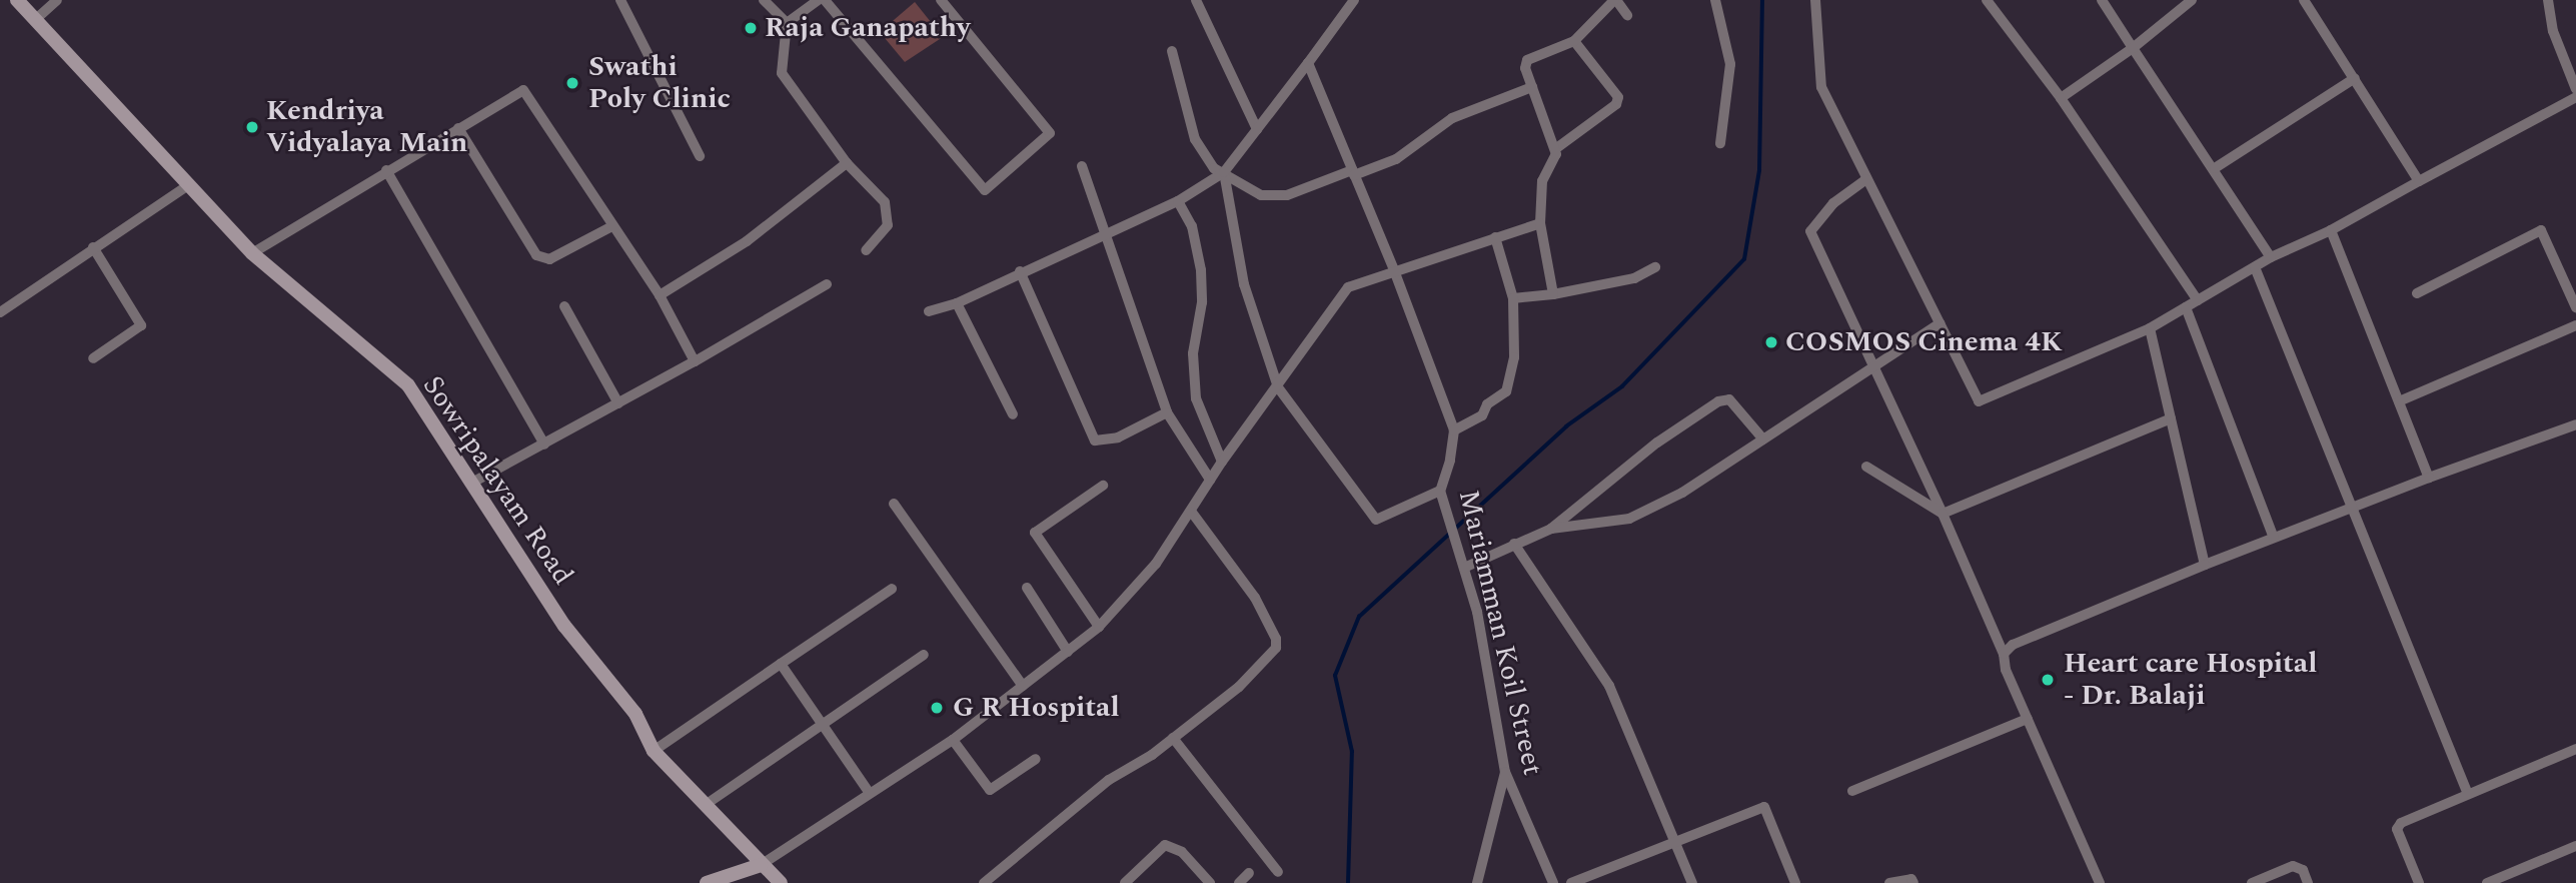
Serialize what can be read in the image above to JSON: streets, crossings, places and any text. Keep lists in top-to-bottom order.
{
  "streets": {
    "street": ["Sowripalayam Road", "Mariamman Koil Street"]
  },
  "places": [
    "Raja Ganapathy",
    "Swathi Poly Clinic",
    "Kendriya Vidyalaya Main",
    "COSMOS Cinema 4K",
    "Heart care Hospital - Dr. Balaji",
    "G R Hospital"
  ]
}
